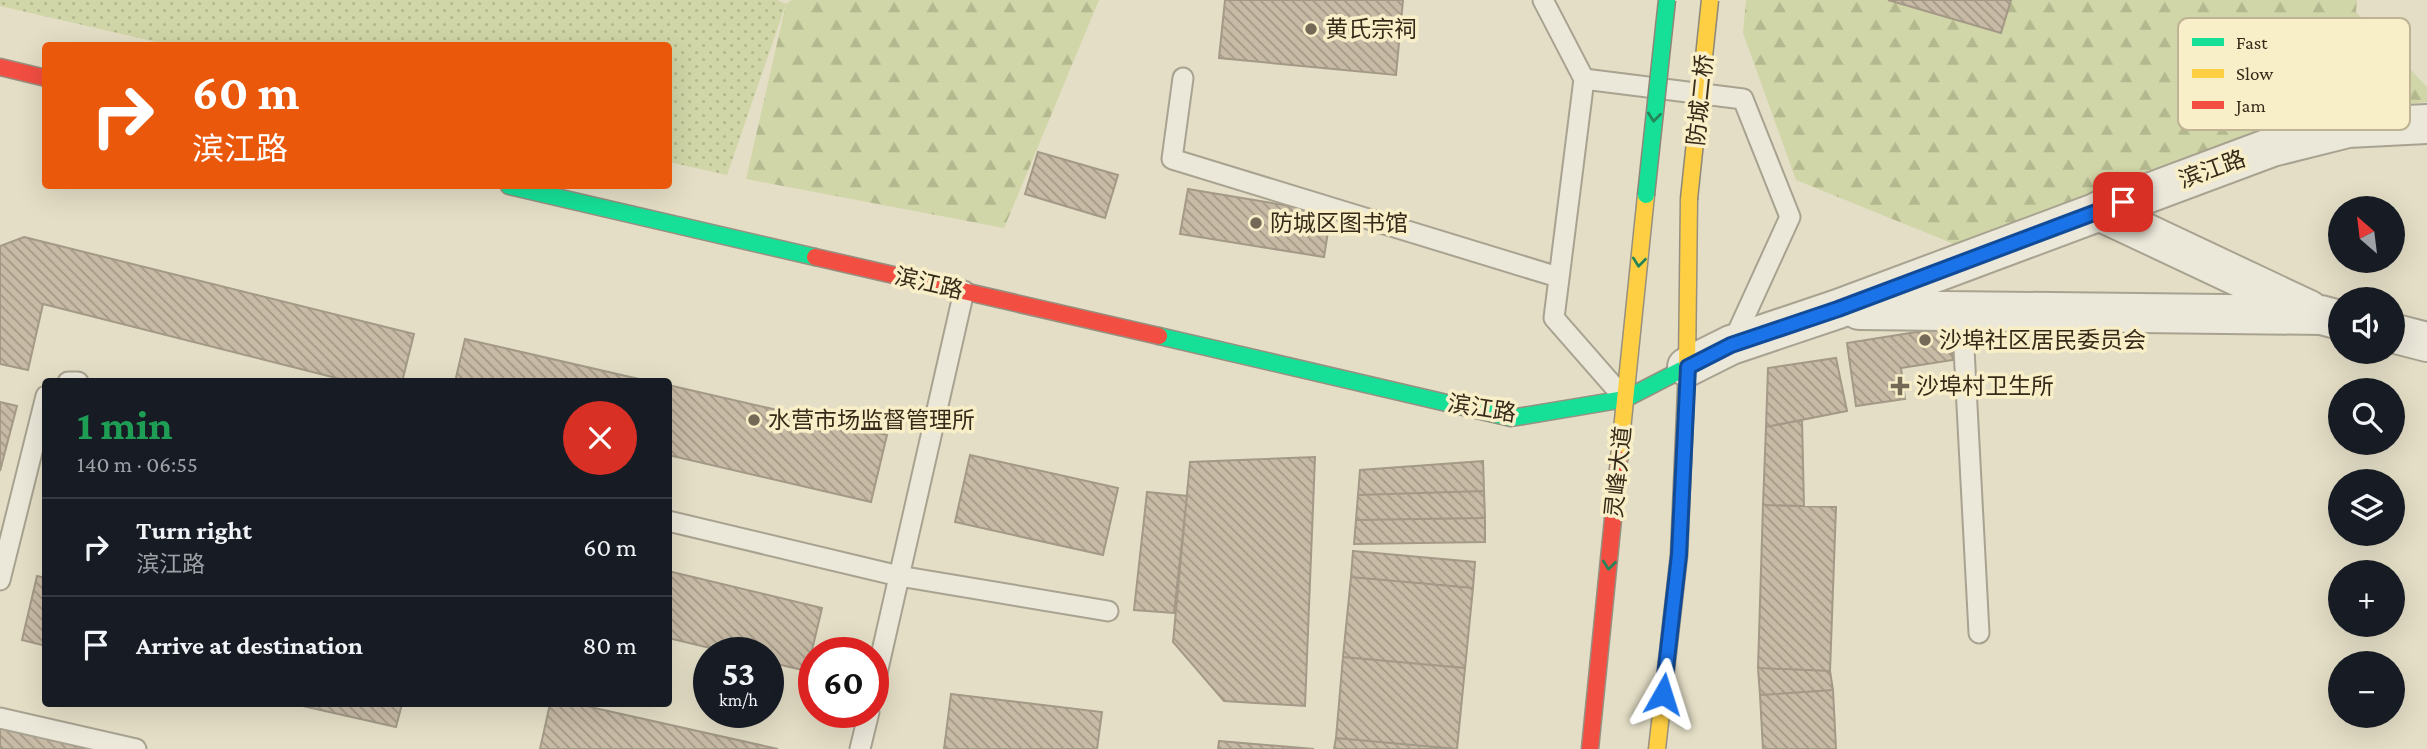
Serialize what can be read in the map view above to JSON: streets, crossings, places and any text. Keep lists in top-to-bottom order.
{
  "streets": {
    "main road": ["防城二桥", "滨江路", "灵峰大道"]
  },
  "crossings": [
    ["防城二桥", "滨江路"],
    ["防城二桥", "灵峰大道"],
    ["滨江路", "灵峰大道"]
  ],
  "places": {
    "other": [
      "黄氏宗祠",
      "防城区图书馆",
      "沙埠社区居民委员会",
      "水营市场监督管理所"
    ],
    "health": ["沙埠村卫生所"]
  },
  "legend": ["Fast", "Slow", "Jam"],
  "north": "top left",
  "page": {
    "turn": ["60 m", "滨江路"],
    "map_buttons": ["+", "−"],
    "heading": ["1 min", "140 m · 06:55"],
    "list": [
      {
        "name": "Turn right",
        "note": "滨江路",
        "value": "60 m"
      },
      {
        "name": "Arrive at destination",
        "value": "80 m"
      }
    ],
    "speed": "53 km/h",
    "limit": "60"
  }
}
